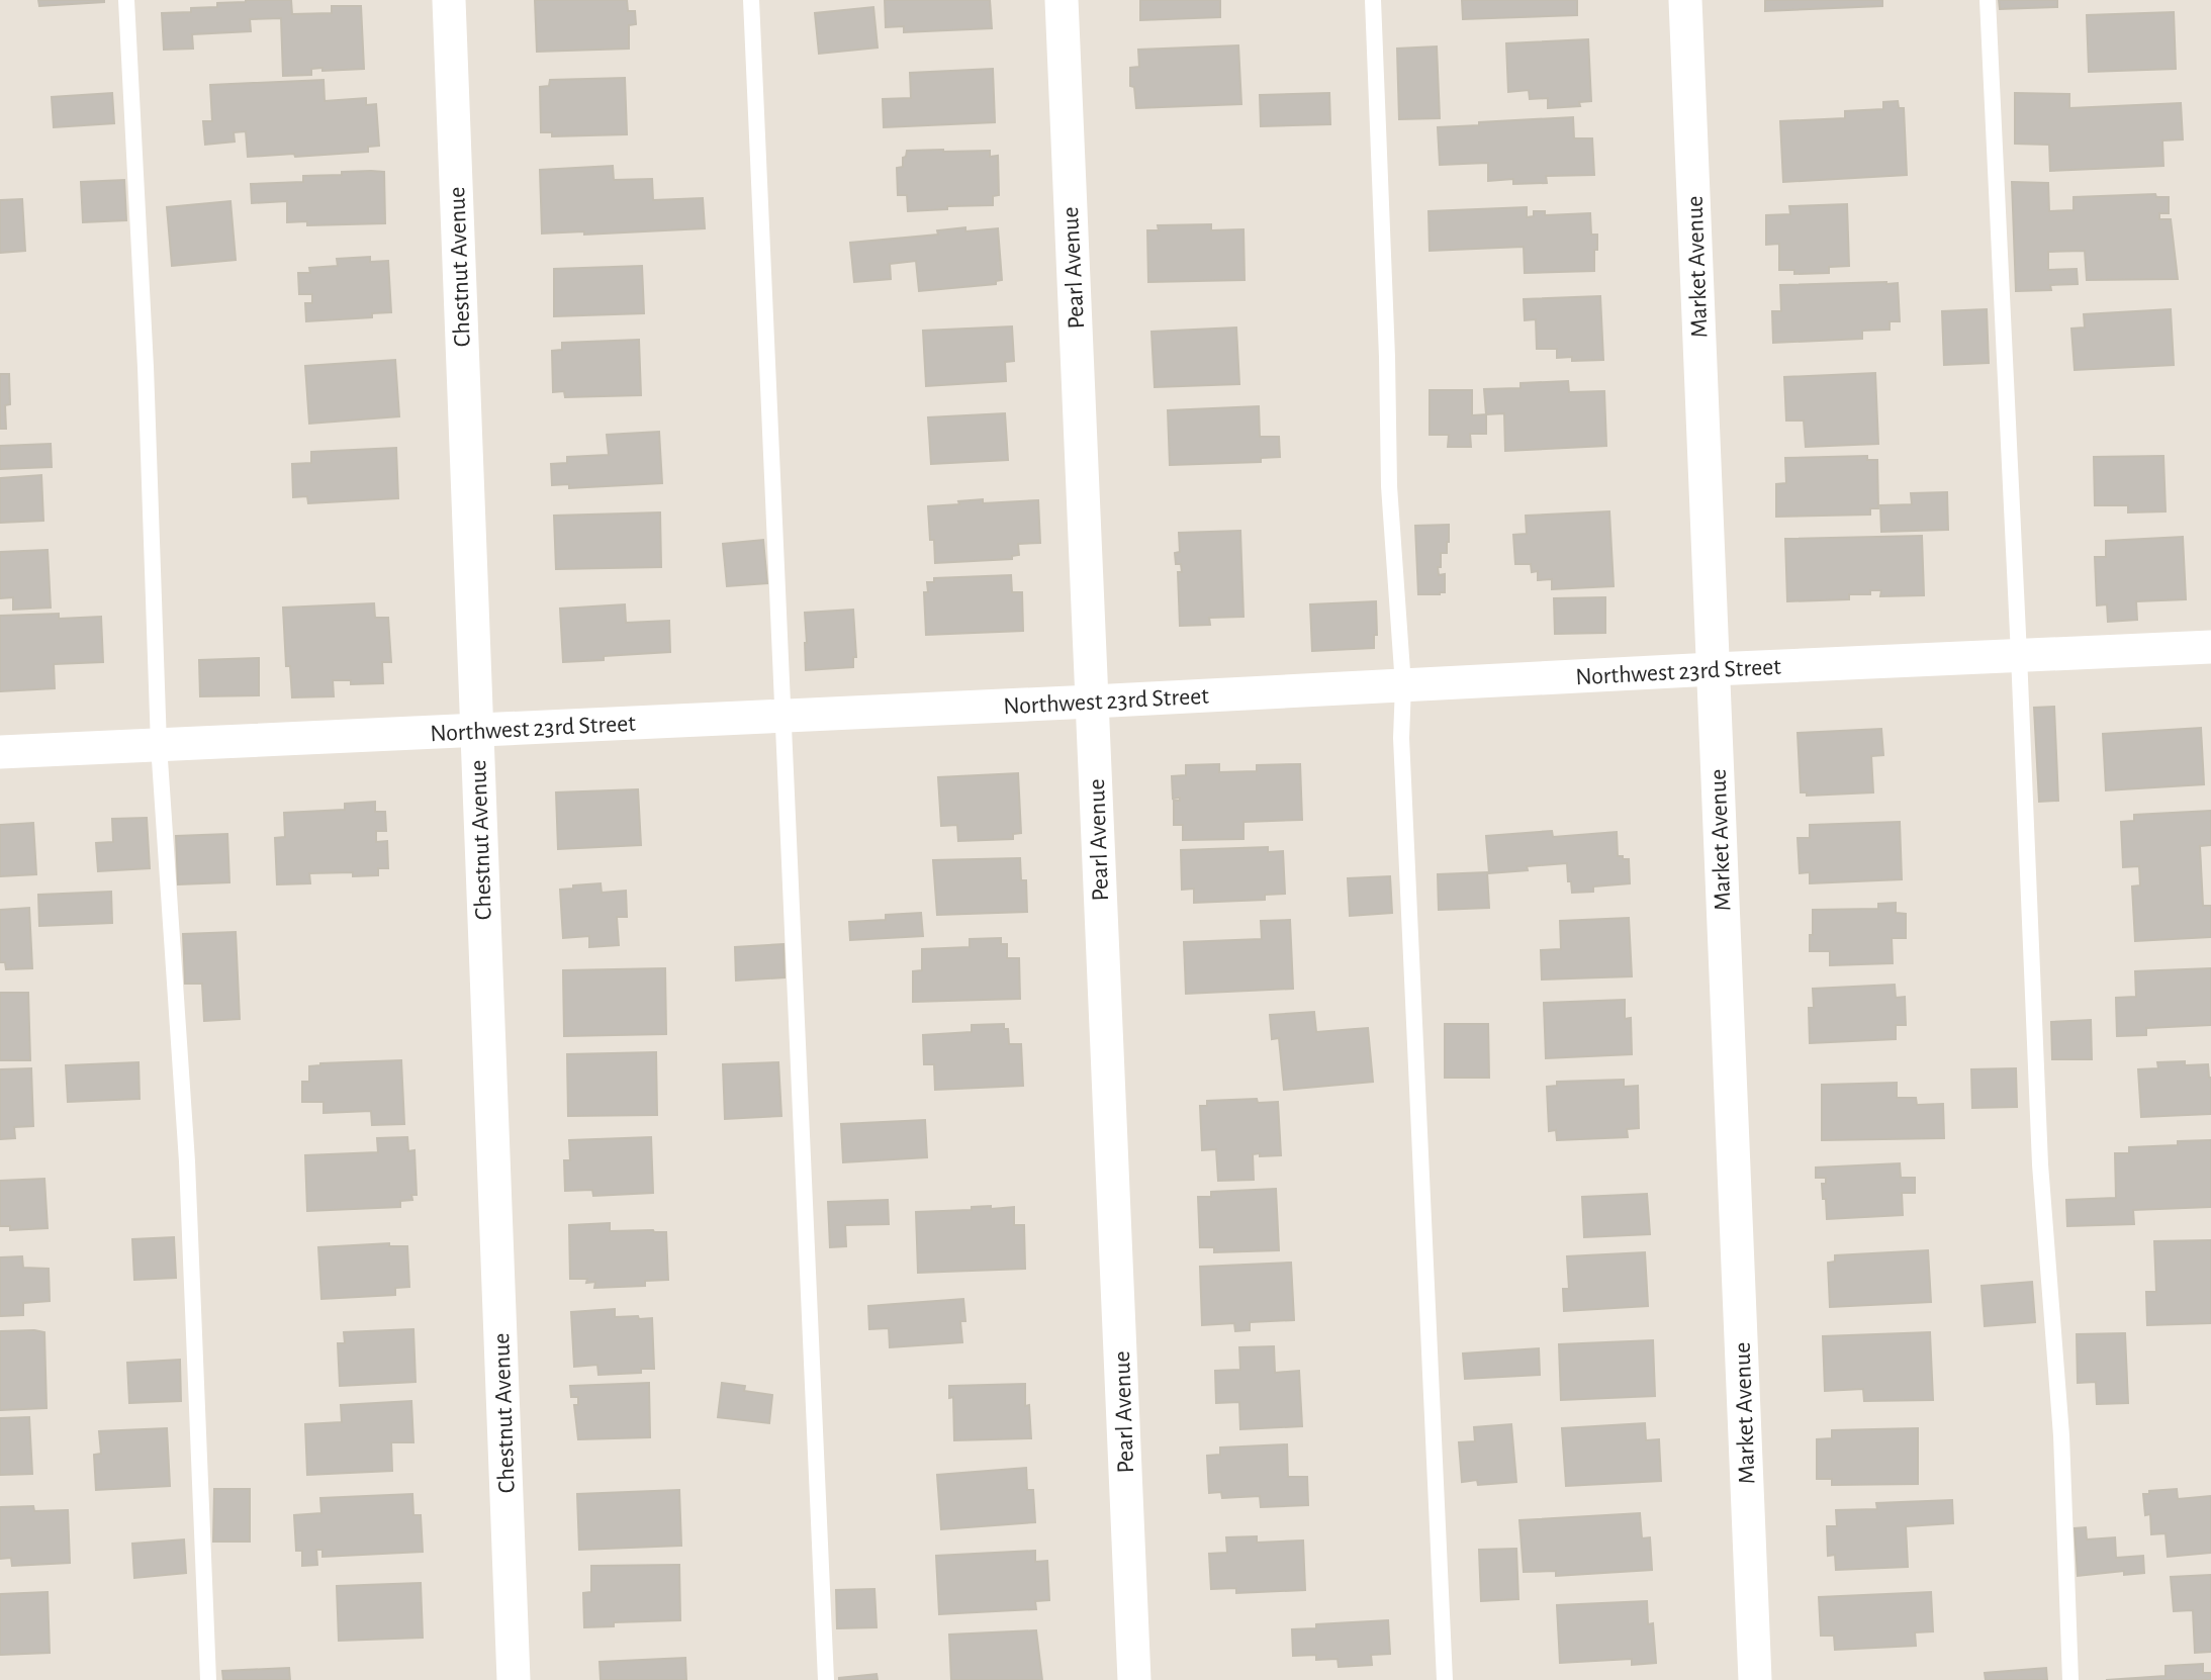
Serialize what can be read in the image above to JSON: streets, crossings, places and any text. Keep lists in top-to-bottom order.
{
  "streets": {
    "street": [
      "Chestnut Avenue",
      "Market Avenue",
      "Pearl Avenue",
      "Northwest 23rd Street"
    ]
  },
  "crossings": [
    ["Chestnut Avenue", "Northwest 23rd Street"],
    ["Market Avenue", "Northwest 23rd Street"],
    ["Pearl Avenue", "Northwest 23rd Street"]
  ]
}
